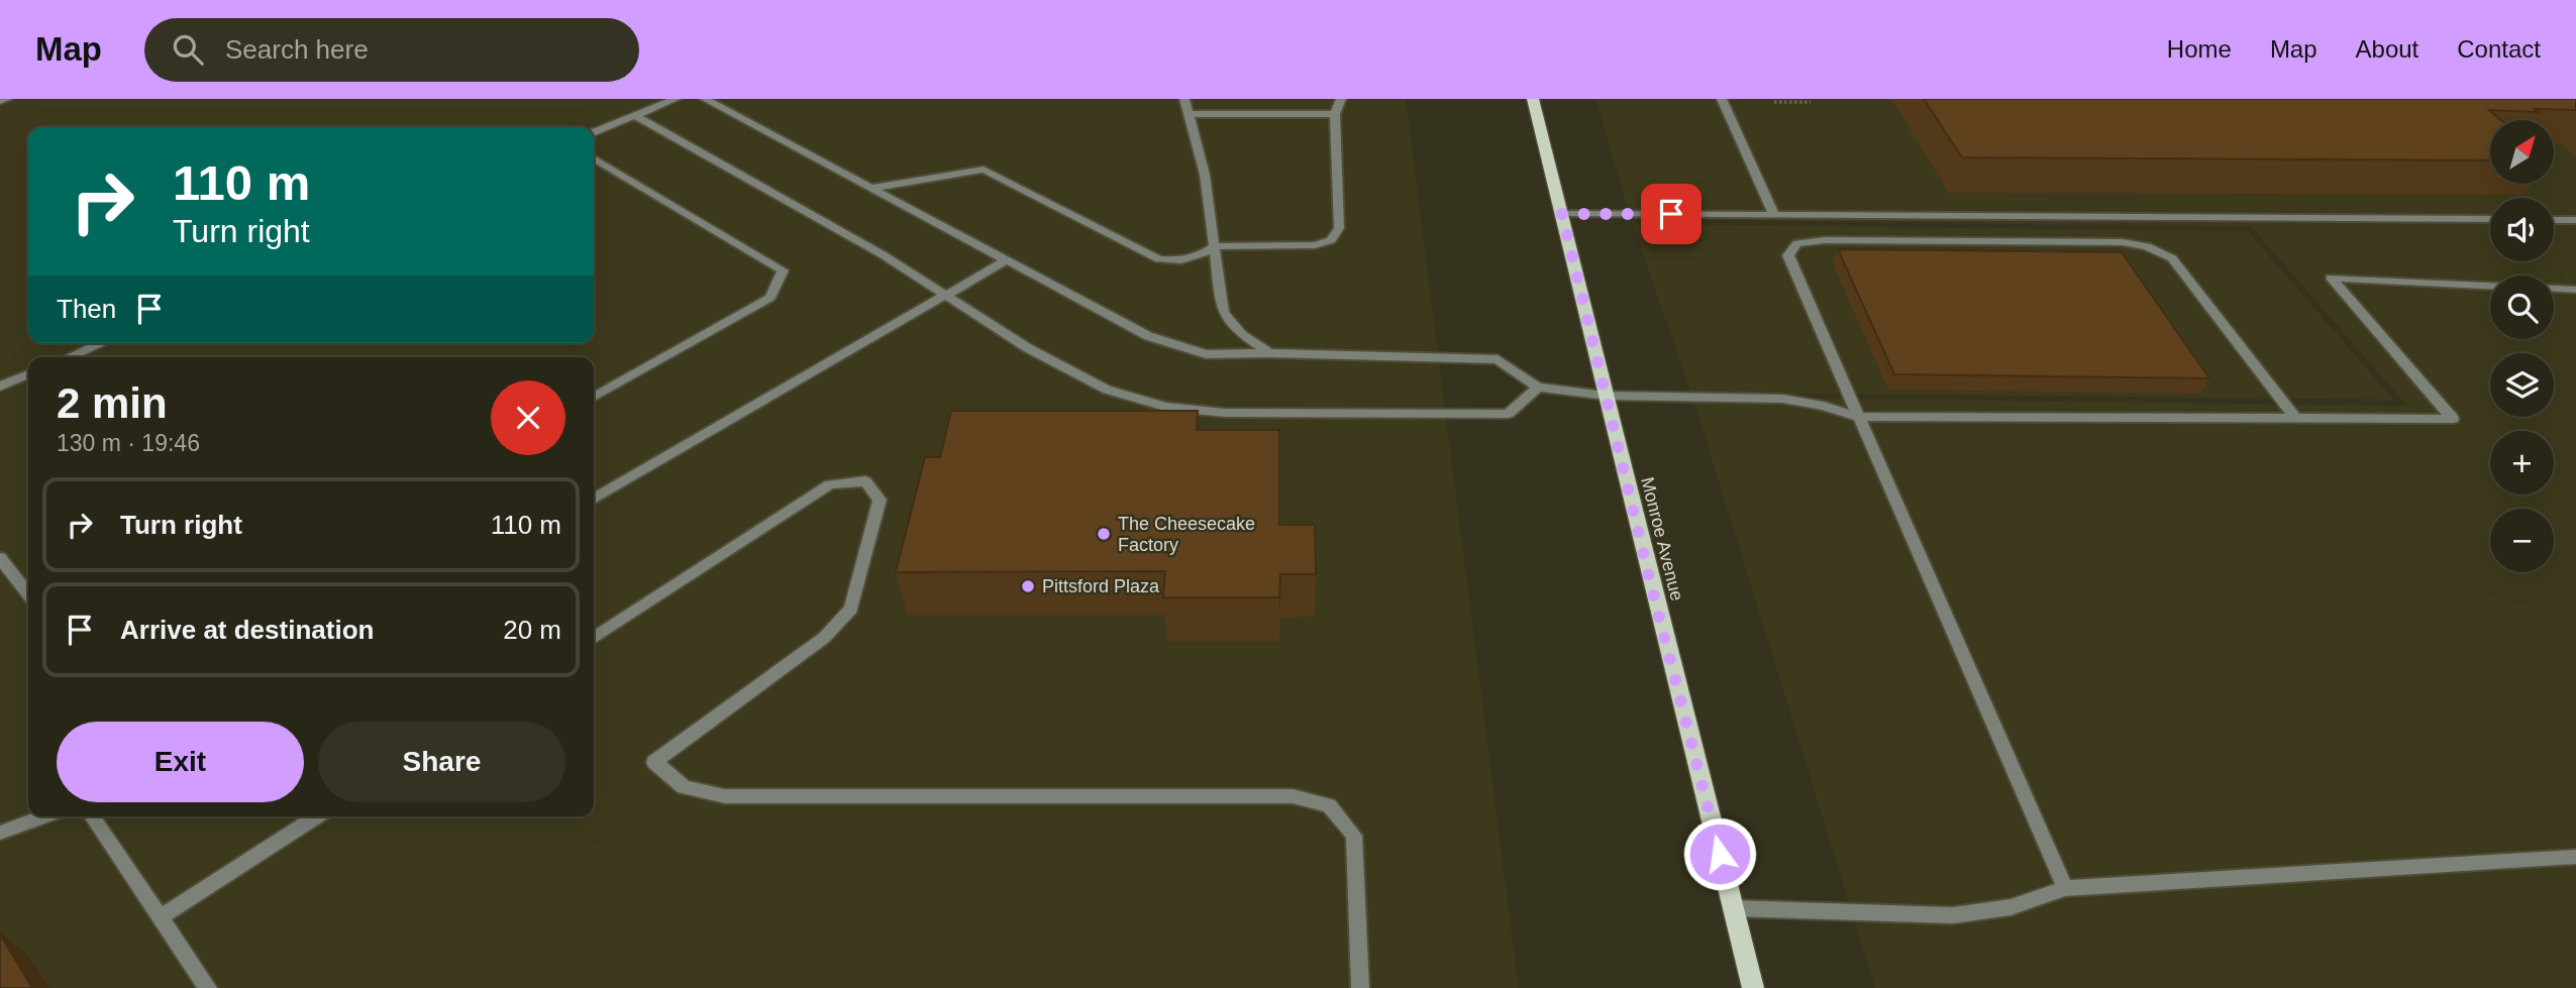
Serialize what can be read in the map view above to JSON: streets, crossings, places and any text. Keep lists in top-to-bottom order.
{
  "streets": {
    "main road": ["Monroe Avenue"]
  },
  "places": ["The Cheesecake Factory", "Pittsford Plaza"],
  "north": "top right",
  "page": {
    "header": "Map",
    "search": "Search here",
    "nav": [
      "Home",
      "Map",
      "About",
      "Contact"
    ],
    "map_buttons": ["+", "−"],
    "turn": ["110 m", "Turn right"],
    "then": "Then",
    "heading": ["2 min", "130 m · 19:46"],
    "list": [
      {
        "name": "Turn right",
        "value": "110 m"
      },
      {
        "name": "Arrive at destination",
        "value": "20 m"
      }
    ],
    "buttons": ["Exit", "Share"]
  }
}
